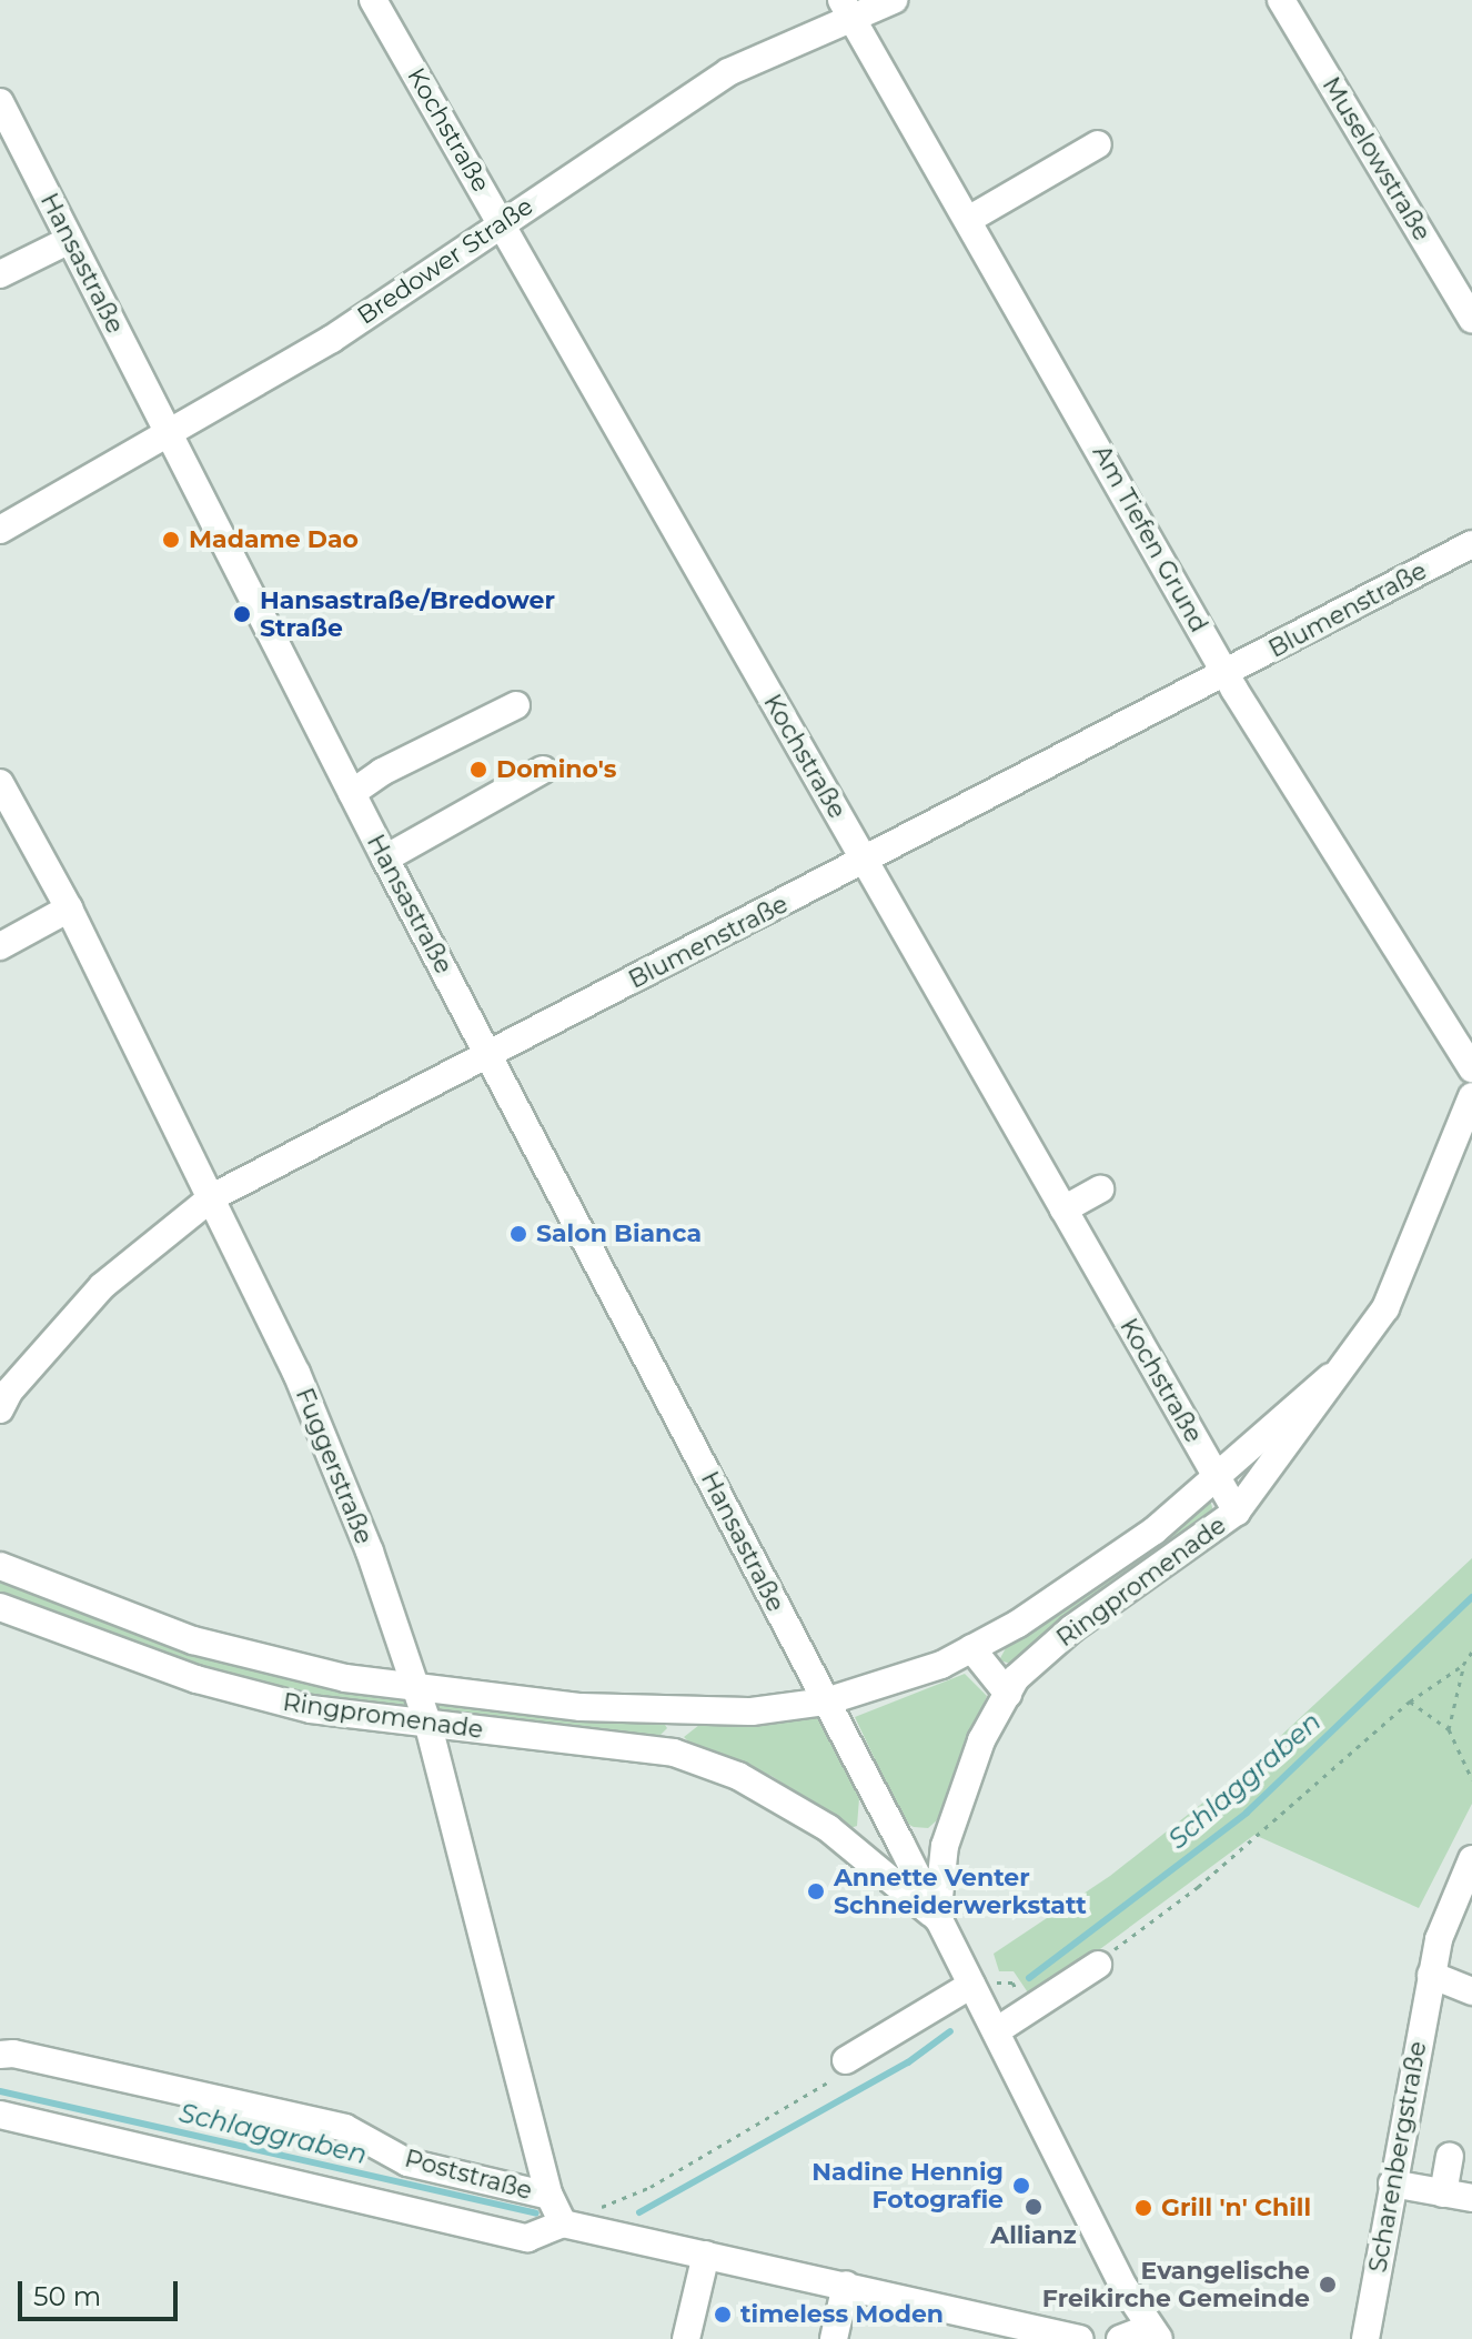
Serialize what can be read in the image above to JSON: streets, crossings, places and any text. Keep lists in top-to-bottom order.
{
  "streets": {
    "street": [
      "Kochstraße",
      "Muselowstraße",
      "Bredower Straße",
      "Hansastraße",
      "Am Tiefen Grund",
      "Blumenstraße",
      "Fuggerstraße",
      "Ringpromenade",
      "Scharenbergstraße",
      "Poststraße"
    ]
  },
  "crossings": [
    ["Kochstraße", "Bredower Straße"],
    ["Kochstraße", "Blumenstraße"],
    ["Kochstraße", "Ringpromenade"],
    ["Bredower Straße", "Hansastraße"],
    ["Bredower Straße", "Am Tiefen Grund"],
    ["Hansastraße", "Blumenstraße"],
    ["Hansastraße", "Ringpromenade"],
    ["Am Tiefen Grund", "Blumenstraße"],
    ["Blumenstraße", "Fuggerstraße"],
    ["Fuggerstraße", "Ringpromenade"],
    ["Fuggerstraße", "Poststraße"]
  ],
  "water": ["Schlaggraben"],
  "places": [
    "Madame Dao",
    "Hansastraße/Bredower Straße",
    "Domino's",
    "Salon Bianca",
    "Annette Venter Schneiderwerkstatt",
    "Nadine Hennig Fotografie",
    "Allianz",
    "Grill 'n' Chill",
    "Evangelische Freikirche Gemeinde",
    "timeless Moden"
  ],
  "scale_bar": "50 m"
}
